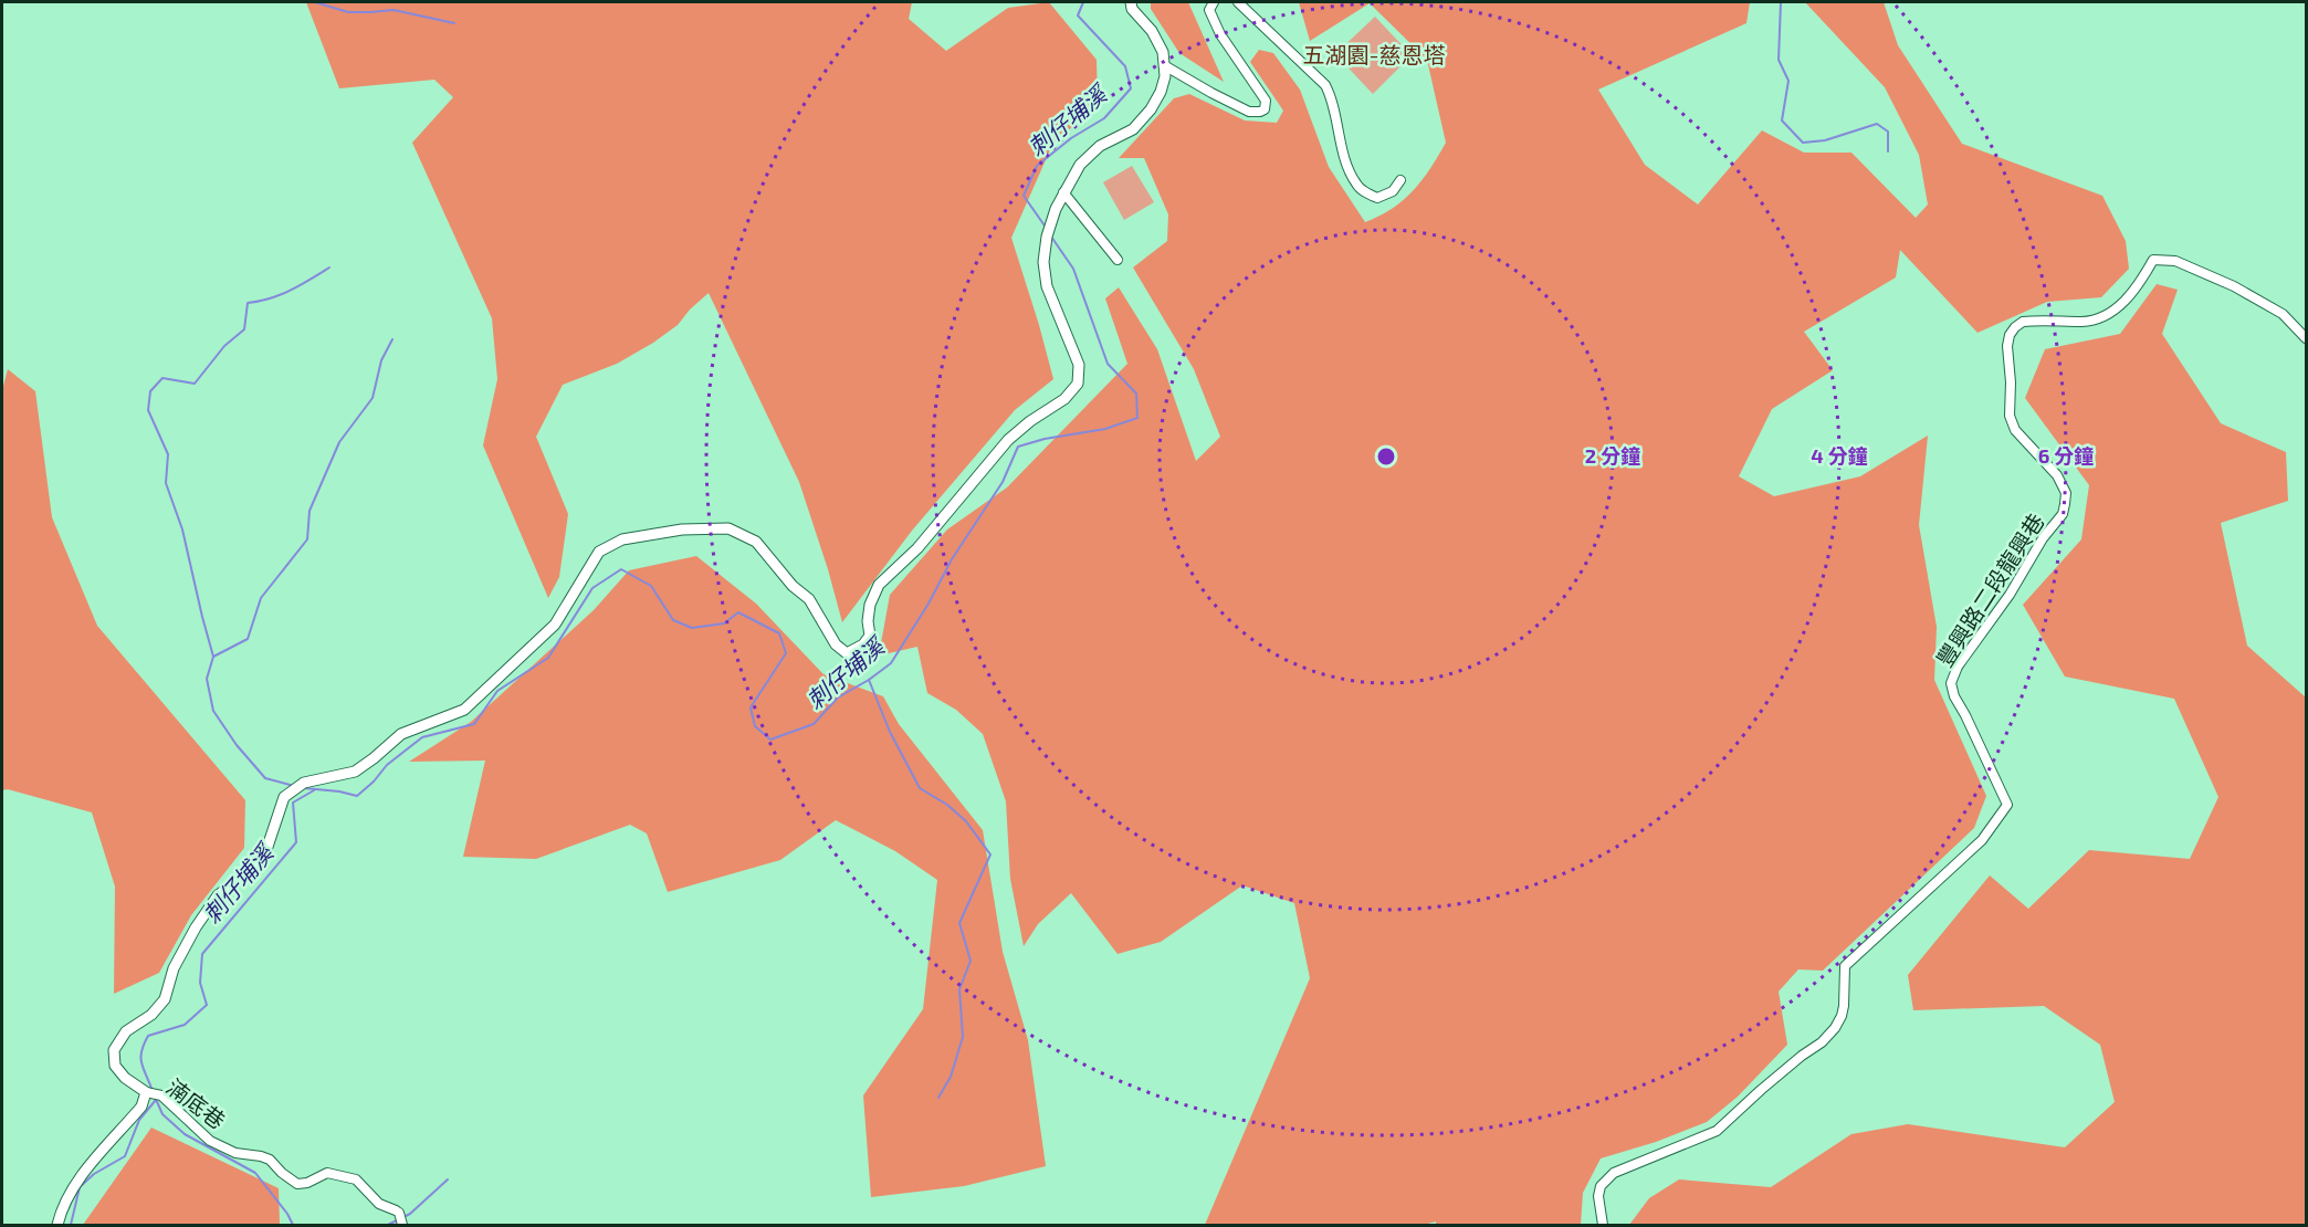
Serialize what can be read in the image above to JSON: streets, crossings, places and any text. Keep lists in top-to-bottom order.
{
  "streets": {
    "street": ["豐興路二段龍興巷", "湳底巷"]
  },
  "water": ["刺仔埔溪"],
  "parks": ["五湖園-慈恩塔"],
  "rings": ["2 分鐘", "4 分鐘", "6 分鐘"]
}
